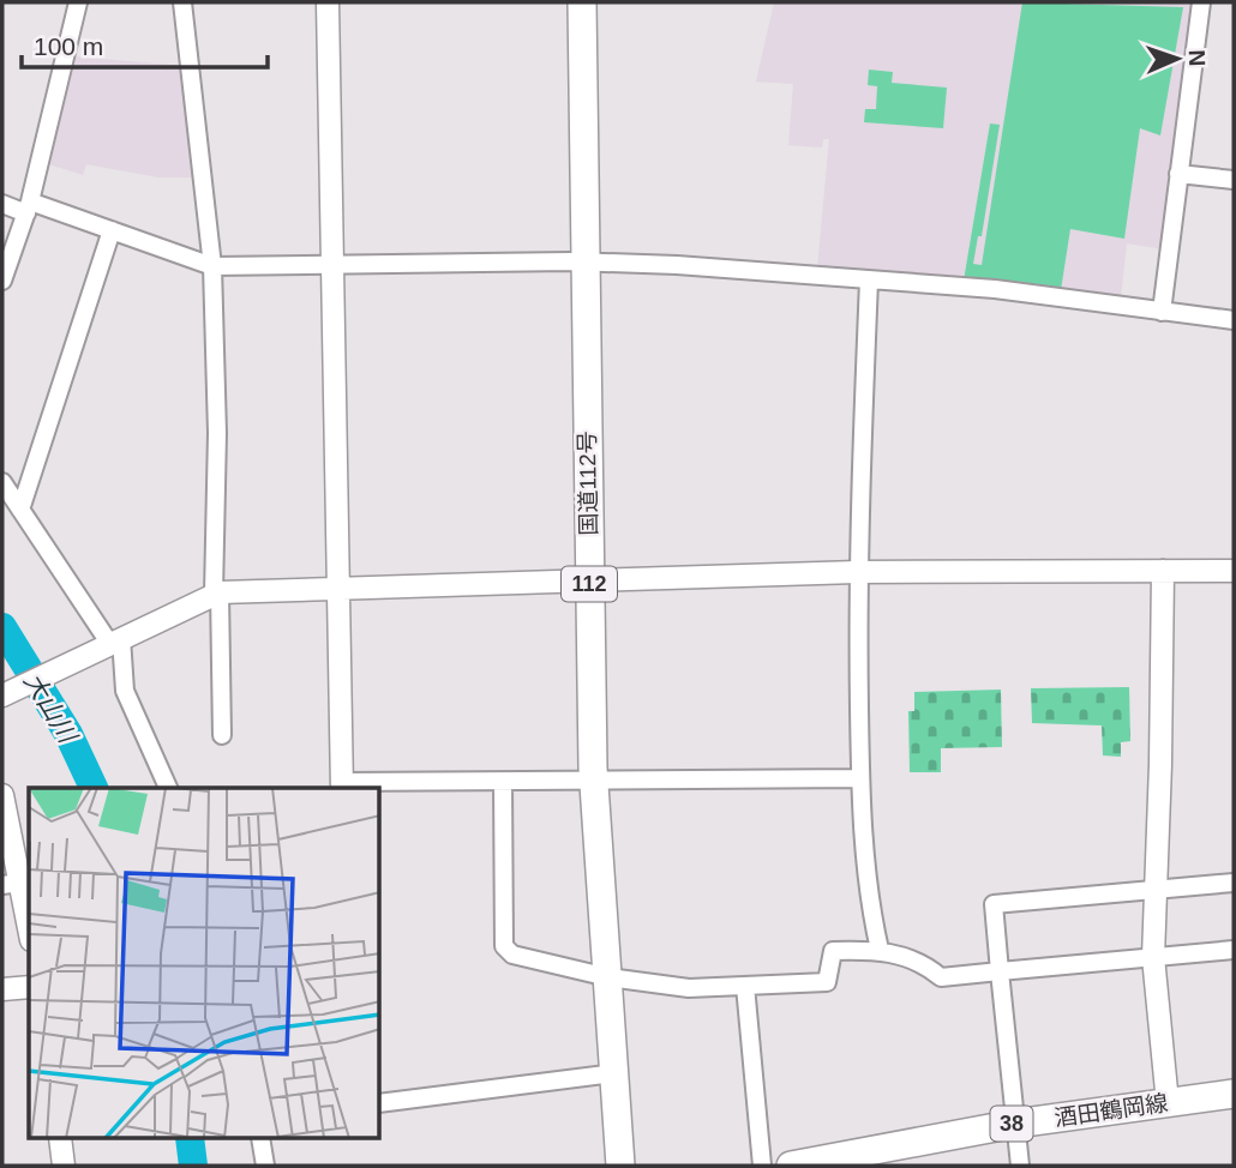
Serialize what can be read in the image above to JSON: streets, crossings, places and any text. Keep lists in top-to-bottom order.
{
  "streets": {
    "main road": [
      "国道112号",
      "112",
      "酒田鶴岡線",
      "38"
    ]
  },
  "water": ["大山川"],
  "scale_bar": "100 m",
  "north": "right"
}
